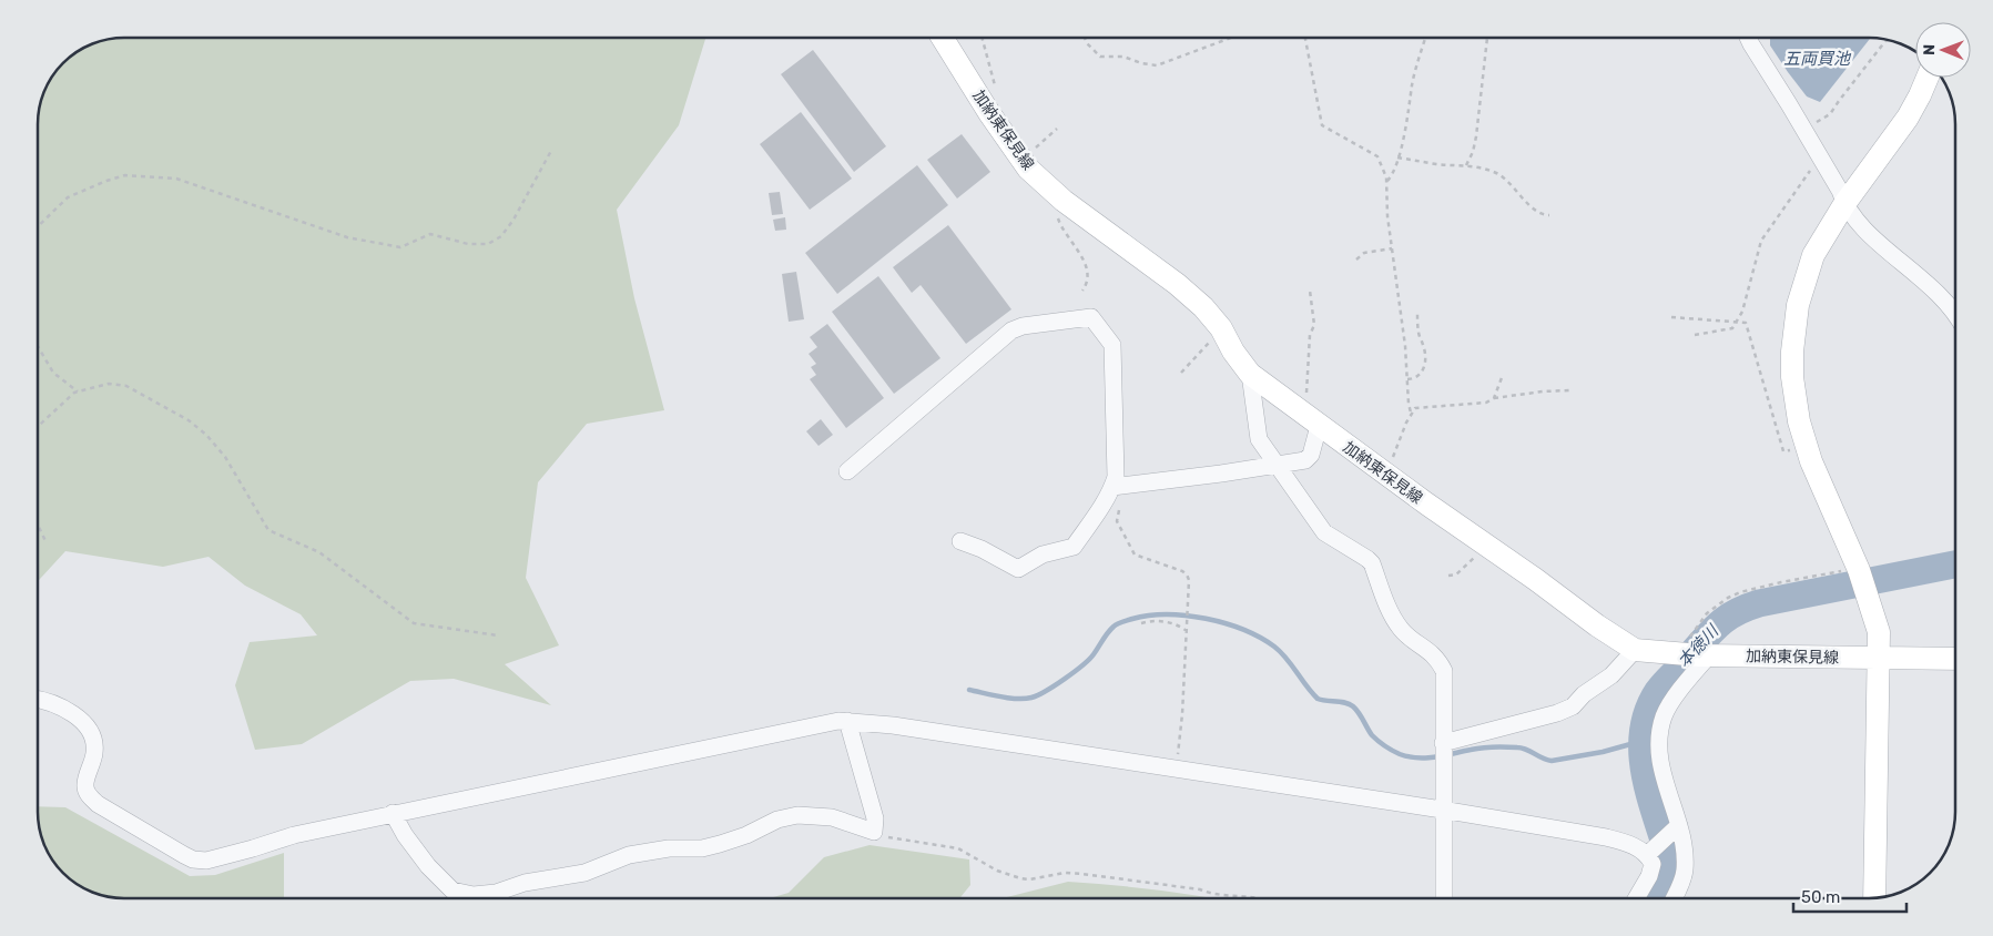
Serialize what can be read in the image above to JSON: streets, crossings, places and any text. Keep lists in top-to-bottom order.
{
  "streets": {
    "main road": ["加納東保見線"]
  },
  "water": ["五両買池", "本徳川"],
  "scale_bar": "50 m",
  "north": "left"
}
